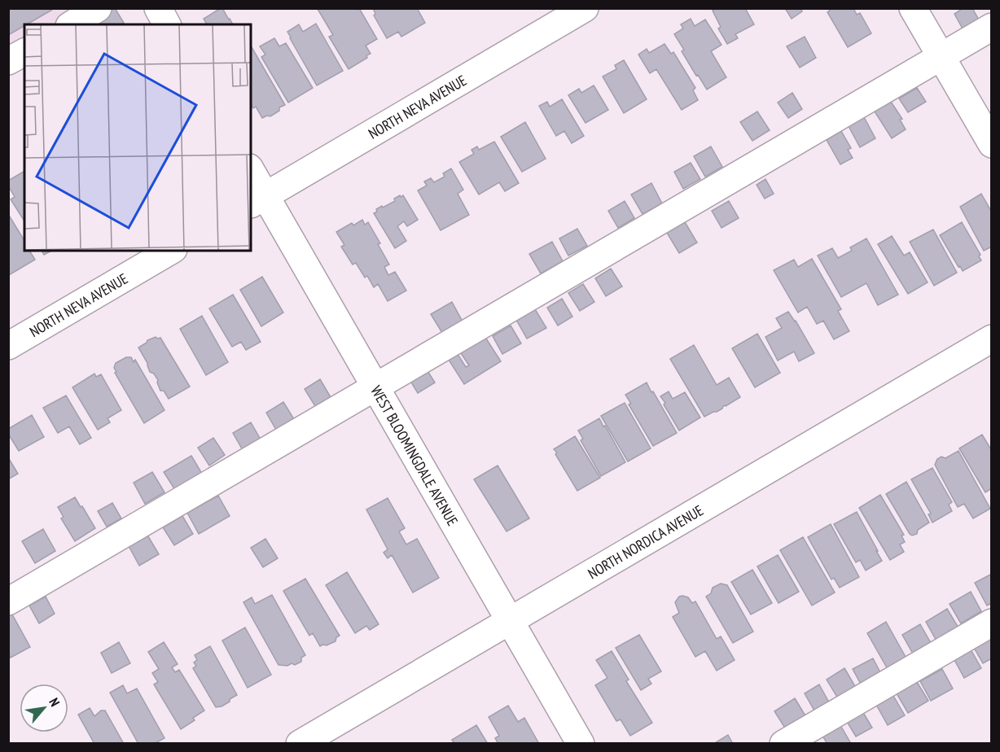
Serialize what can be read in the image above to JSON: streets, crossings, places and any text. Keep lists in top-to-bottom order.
{
  "streets": {
    "street": ["NORTH NEVA AVENUE", "WEST BLOOMINGDALE AVENUE", "NORTH NORDICA AVENUE"]
  },
  "crossings": [
    ["NORTH NEVA AVENUE", "WEST BLOOMINGDALE AVENUE"],
    ["WEST BLOOMINGDALE AVENUE", "NORTH NORDICA AVENUE"]
  ],
  "north": "top right"
}
